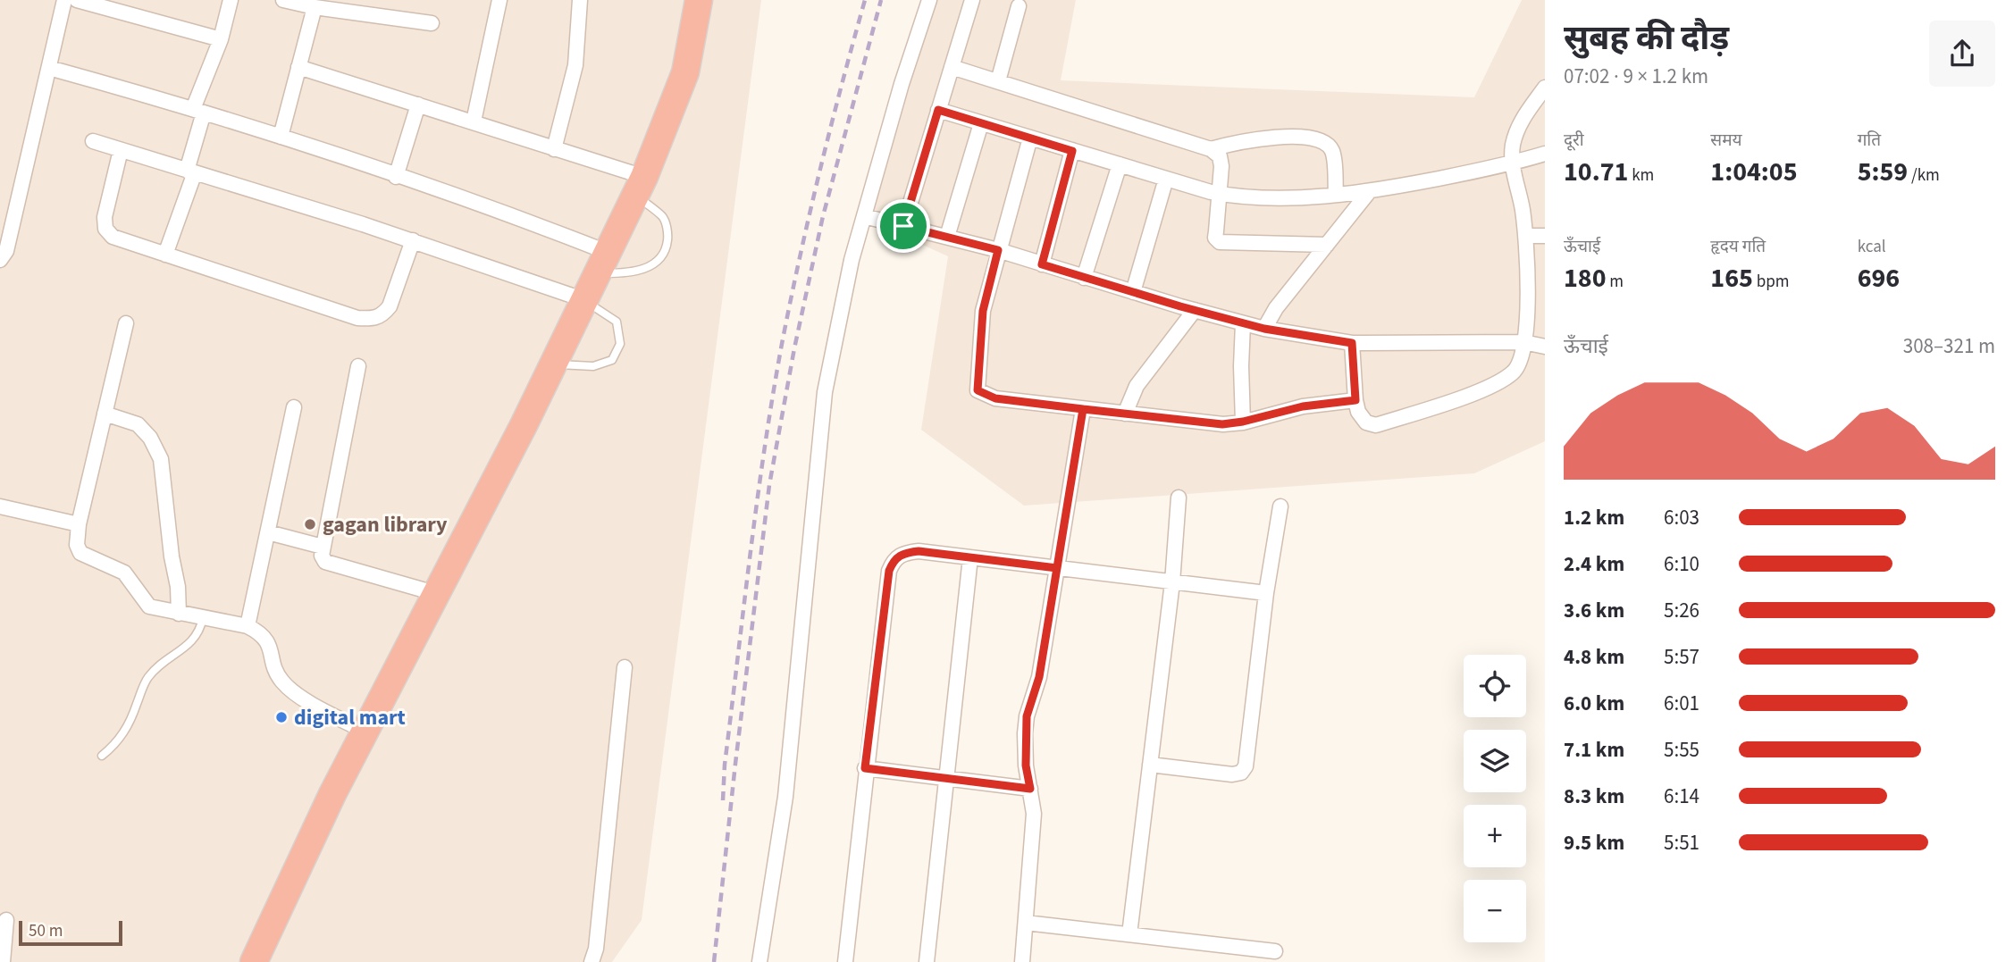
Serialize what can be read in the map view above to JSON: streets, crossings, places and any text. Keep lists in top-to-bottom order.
{
  "places": ["gagan library", "digital mart"],
  "scale_bar": "50 m",
  "page": {
    "heading": ["सुबह की दौड़", "07:02 · 9 × 1.2 km"],
    "stats": [
      ["दूरी", "10.71 km"],
      ["समय", "1:04:05"],
      ["गति", "5:59 /km"],
      ["ऊँचाई", "180 m"],
      ["हृदय गति", "165 bpm"],
      ["kcal", "696"]
    ],
    "chart": ["ऊँचाई", "308–321 m"],
    "list": [
      {
        "name": "1.2 km",
        "note": "6:03"
      },
      {
        "name": "2.4 km",
        "note": "6:10"
      },
      {
        "name": "3.6 km",
        "note": "5:26"
      },
      {
        "name": "4.8 km",
        "note": "5:57"
      },
      {
        "name": "6.0 km",
        "note": "6:01"
      },
      {
        "name": "7.1 km",
        "note": "5:55"
      },
      {
        "name": "8.3 km",
        "note": "6:14"
      },
      {
        "name": "9.5 km",
        "note": "5:51"
      }
    ],
    "map_buttons": ["+", "−"],
    "scale": "50 m"
  }
}
